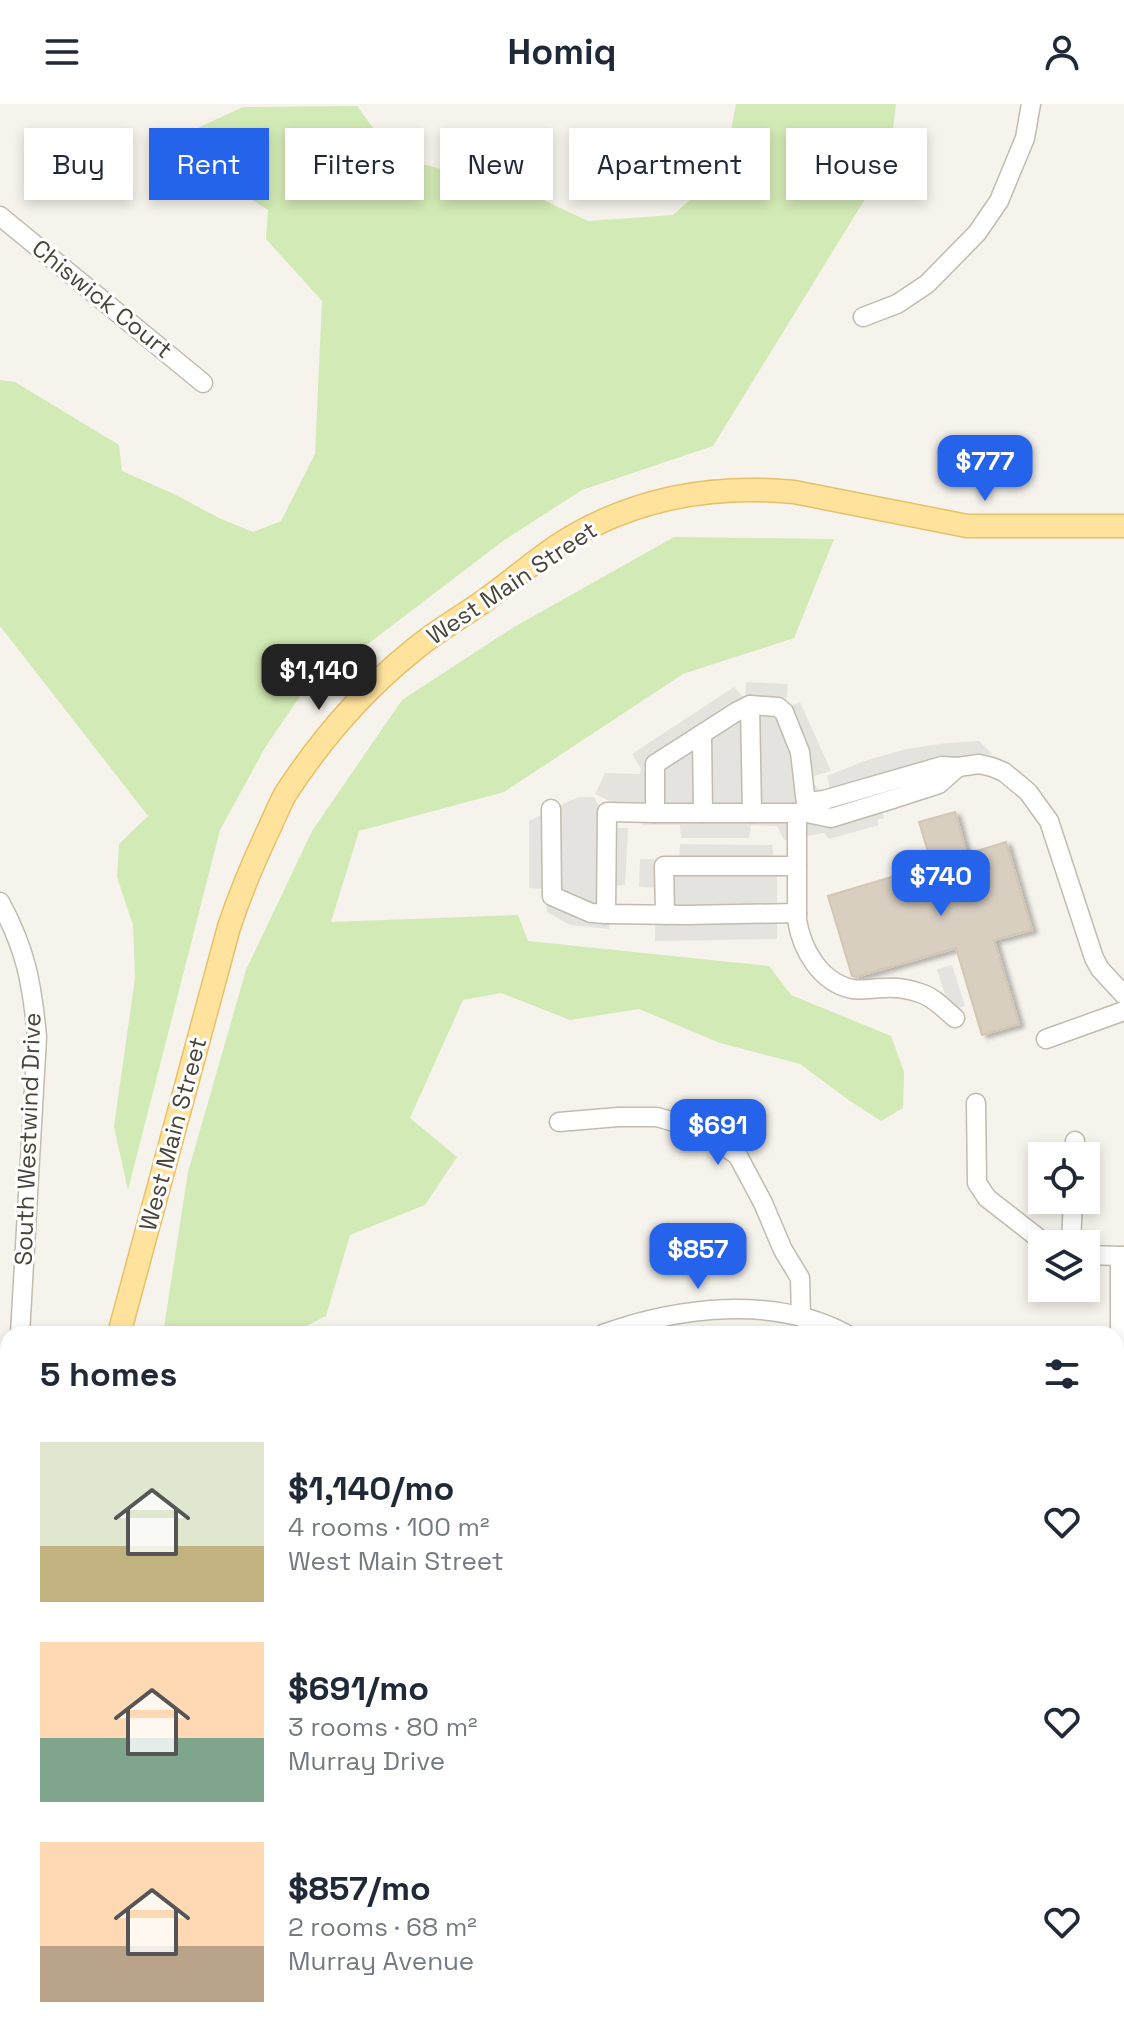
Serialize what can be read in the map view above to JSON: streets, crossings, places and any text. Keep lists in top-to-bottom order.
{
  "streets": {
    "main road": ["West Main Street"],
    "street": ["Chiswick Court", "South Westwind Drive"]
  },
  "page": {
    "header": "Homiq",
    "chip": [
      "Buy",
      "Rent",
      "Filters",
      "New",
      "Apartment",
      "House"
    ],
    "price": [
      "$777",
      "$1,140",
      "$740",
      "$691",
      "$857"
    ],
    "heading": "5 homes",
    "list": [
      {
        "name": "$1,140/mo",
        "note": "4 rooms · 100 m² · West Main Street"
      },
      {
        "name": "$691/mo",
        "note": "3 rooms · 80 m² · Murray Drive"
      },
      {
        "name": "$857/mo",
        "note": "2 rooms · 68 m² · Murray Avenue"
      }
    ]
  }
}
